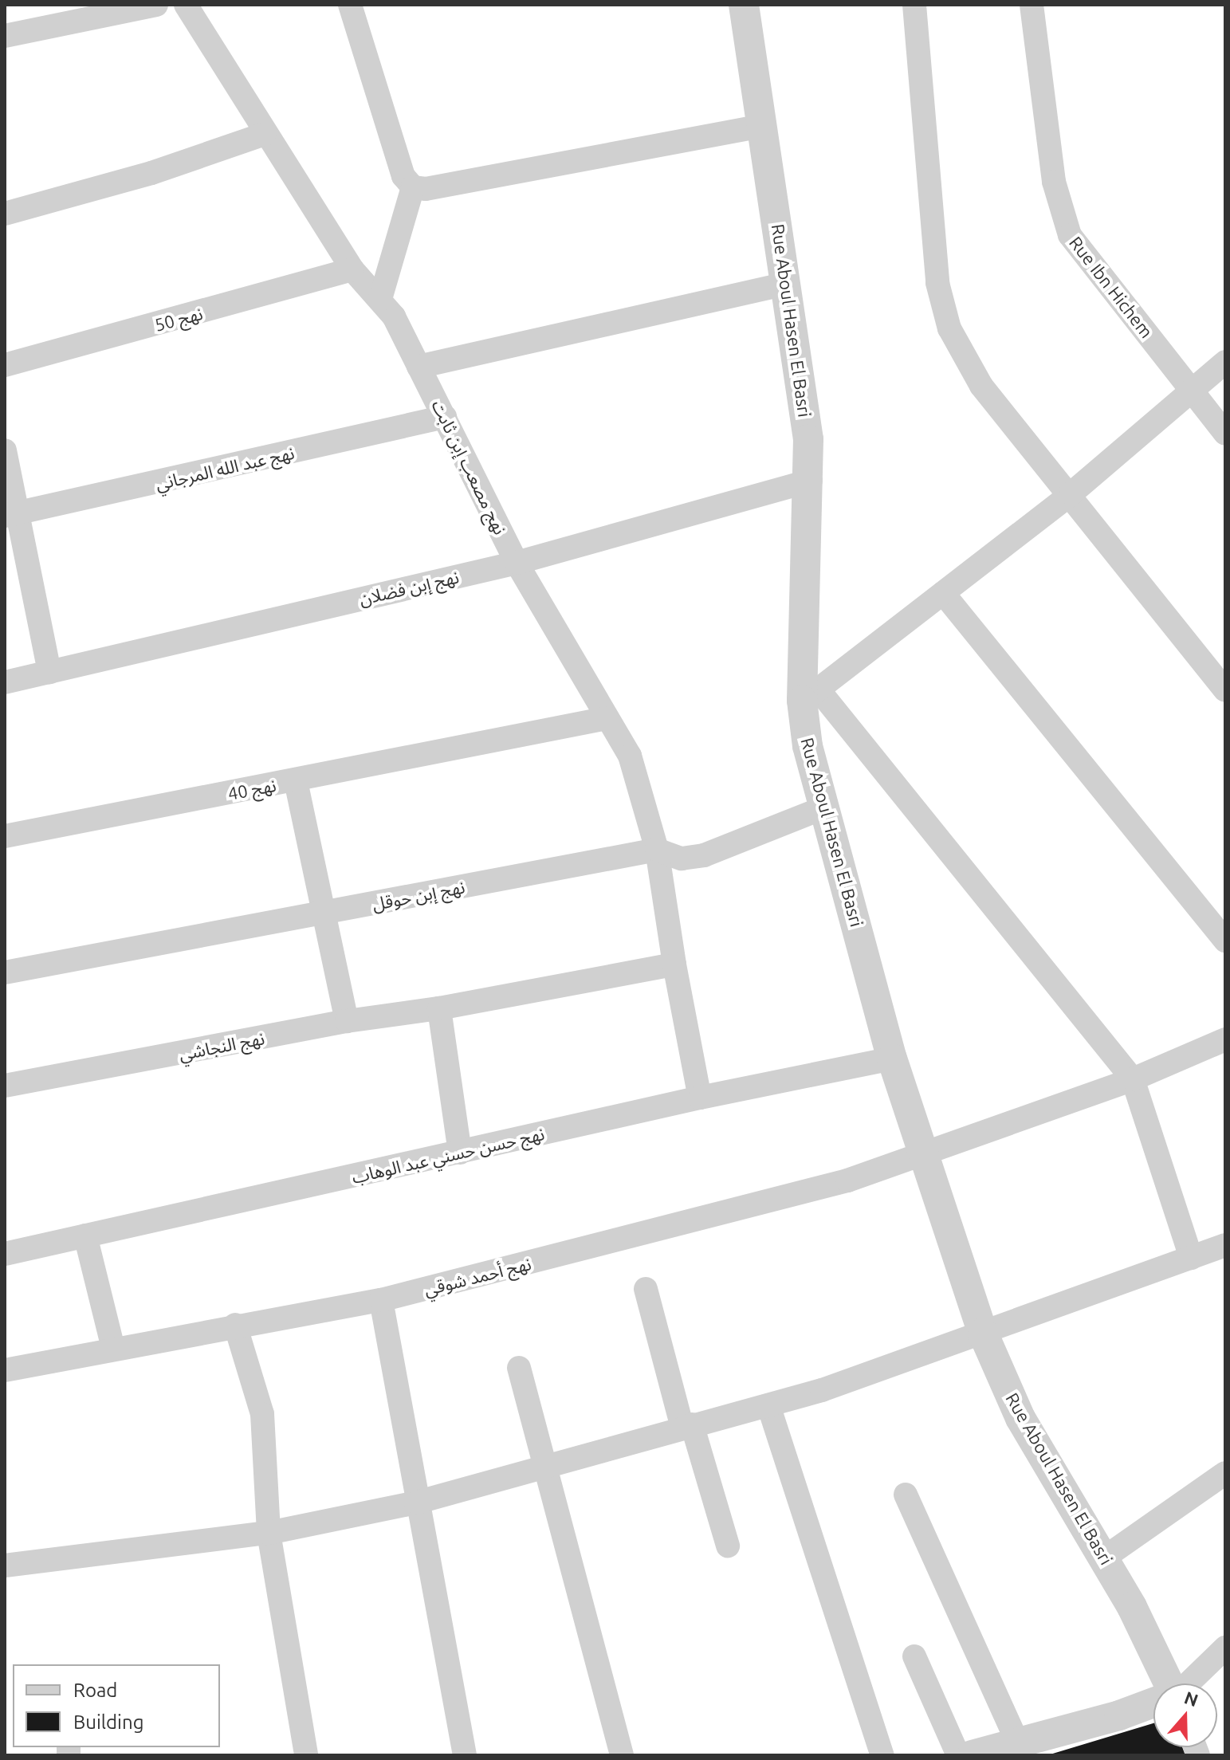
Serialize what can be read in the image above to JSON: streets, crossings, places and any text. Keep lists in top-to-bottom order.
{
  "streets": {
    "street": [
      "Rue Ibn Hichem",
      "نهج 50",
      "Rue Aboul Hasen El Basri",
      "نهج مصعب إبن ثابت",
      "نهج عبد الله المرجاني",
      "نهج إبن فضلان",
      "نهج 40",
      "نهج إبن حوقل",
      "نهج النجاشي",
      "نهج حسن حسني عبد الوهاب",
      "نهج أحمد شوقي"
    ]
  },
  "crossings": [
    ["نهج 50", "نهج مصعب إبن ثابت"],
    ["Rue Aboul Hasen El Basri", "نهج إبن فضلان"],
    ["Rue Aboul Hasen El Basri", "نهج إبن حوقل"],
    ["Rue Aboul Hasen El Basri", "نهج حسن حسني عبد الوهاب"],
    ["Rue Aboul Hasen El Basri", "نهج أحمد شوقي"],
    ["نهج مصعب إبن ثابت", "نهج عبد الله المرجاني"],
    ["نهج مصعب إبن ثابت", "نهج إبن فضلان"],
    ["نهج مصعب إبن ثابت", "نهج إبن حوقل"],
    ["نهج مصعب إبن ثابت", "نهج النجاشي"],
    ["نهج مصعب إبن ثابت", "نهج حسن حسني عبد الوهاب"],
    ["نهج 40", "نهج إبن حوقل"],
    ["نهج 40", "نهج النجاشي"]
  ],
  "legend": ["Road", "Building"],
  "north": "top"
}
